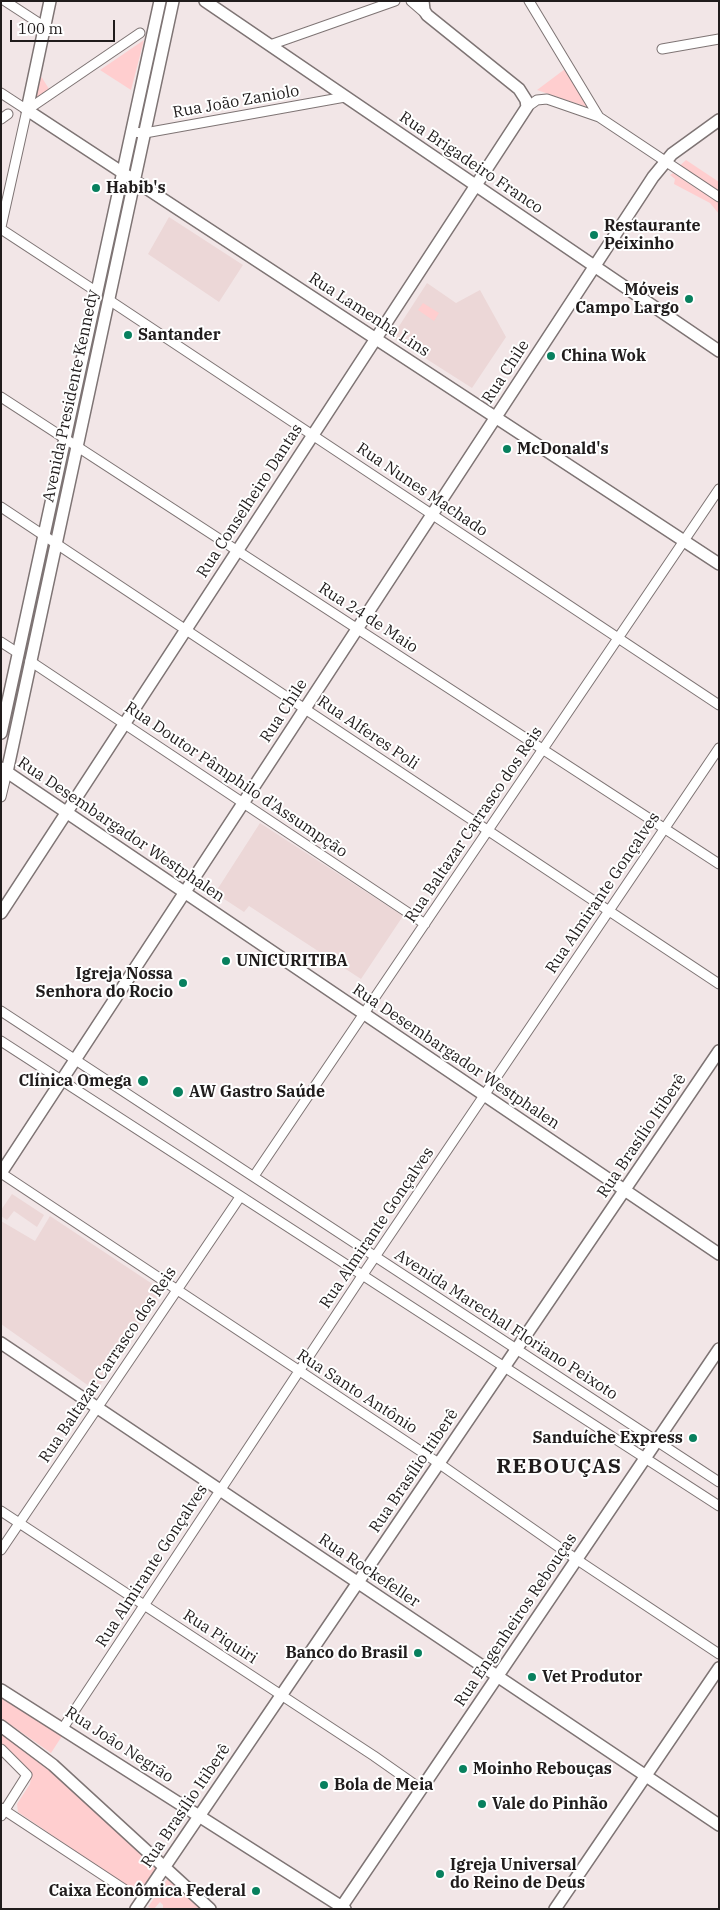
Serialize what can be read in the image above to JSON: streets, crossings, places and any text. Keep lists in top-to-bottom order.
{
  "streets": {
    "main road": [
      "Rua Brigadeiro Franco",
      "Rua Lamenha Lins",
      "Rua Chile",
      "Avenida Presidente Kennedy",
      "Rua Conselheiro Dantas",
      "Rua Desembargador Westphalen",
      "Rua Brasílio Itiberê",
      "Rua Rockefeller",
      "Rua Engenheiros Rebouças",
      "Rua João Negrão"
    ],
    "street": [
      "Rua João Zaniolo",
      "Rua Nunes Machado",
      "Rua 24 de Maio",
      "Rua Alferes Poli",
      "Rua Doutor Pâmphilo d'Assumpção",
      "Rua Baltazar Carrasco dos Reis",
      "Rua Almirante Gonçalves",
      "Avenida Marechal Floriano Peixoto",
      "Rua Santo Antônio",
      "Rua Piquiri"
    ]
  },
  "crossings": [
    ["Rua João Zaniolo", "Rua Brigadeiro Franco"],
    ["Rua João Zaniolo", "Avenida Presidente Kennedy"],
    ["Rua Brigadeiro Franco", "Rua Chile"],
    ["Rua Brigadeiro Franco", "Rua Conselheiro Dantas"],
    ["Rua Lamenha Lins", "Rua Chile"],
    ["Rua Lamenha Lins", "Avenida Presidente Kennedy"],
    ["Rua Lamenha Lins", "Rua Conselheiro Dantas"],
    ["Rua Lamenha Lins", "Rua Baltazar Carrasco dos Reis"],
    ["Rua Chile", "Rua Nunes Machado"],
    ["Rua Chile", "Rua 24 de Maio"],
    ["Rua Chile", "Rua Alferes Poli"],
    ["Rua Chile", "Rua Doutor Pâmphilo d'Assumpção"],
    ["Rua Chile", "Rua Desembargador Westphalen"],
    ["Rua Chile", "Avenida Marechal Floriano Peixoto"],
    ["Rua Chile", "Rua Santo Antônio"],
    ["Avenida Presidente Kennedy", "Rua Nunes Machado"],
    ["Avenida Presidente Kennedy", "Rua 24 de Maio"],
    ["Avenida Presidente Kennedy", "Rua Alferes Poli"],
    ["Avenida Presidente Kennedy", "Rua Doutor Pâmphilo d'Assumpção"],
    ["Avenida Presidente Kennedy", "Rua Desembargador Westphalen"],
    ["Rua Nunes Machado", "Rua Conselheiro Dantas"],
    ["Rua Nunes Machado", "Rua Baltazar Carrasco dos Reis"],
    ["Rua Conselheiro Dantas", "Rua 24 de Maio"],
    ["Rua Conselheiro Dantas", "Rua Alferes Poli"],
    ["Rua Conselheiro Dantas", "Rua Doutor Pâmphilo d'Assumpção"],
    ["Rua Conselheiro Dantas", "Rua Desembargador Westphalen"],
    ["Rua 24 de Maio", "Rua Baltazar Carrasco dos Reis"],
    ["Rua 24 de Maio", "Rua Almirante Gonçalves"],
    ["Rua Alferes Poli", "Rua Baltazar Carrasco dos Reis"],
    ["Rua Alferes Poli", "Rua Almirante Gonçalves"],
    ["Rua Doutor Pâmphilo d'Assumpção", "Rua Baltazar Carrasco dos Reis"],
    ["Rua Baltazar Carrasco dos Reis", "Rua Desembargador Westphalen"],
    ["Rua Baltazar Carrasco dos Reis", "Avenida Marechal Floriano Peixoto"],
    ["Rua Baltazar Carrasco dos Reis", "Rua Santo Antônio"],
    ["Rua Baltazar Carrasco dos Reis", "Rua Rockefeller"],
    ["Rua Baltazar Carrasco dos Reis", "Rua Piquiri"],
    ["Rua Desembargador Westphalen", "Rua Almirante Gonçalves"],
    ["Rua Desembargador Westphalen", "Rua Brasílio Itiberê"],
    ["Rua Almirante Gonçalves", "Avenida Marechal Floriano Peixoto"],
    ["Rua Almirante Gonçalves", "Rua Santo Antônio"],
    ["Rua Almirante Gonçalves", "Rua Rockefeller"],
    ["Rua Almirante Gonçalves", "Rua Piquiri"],
    ["Rua Almirante Gonçalves", "Rua João Negrão"],
    ["Rua Brasílio Itiberê", "Avenida Marechal Floriano Peixoto"],
    ["Rua Brasílio Itiberê", "Rua Santo Antônio"],
    ["Rua Brasílio Itiberê", "Rua Rockefeller"],
    ["Rua Brasílio Itiberê", "Rua Piquiri"],
    ["Rua Brasílio Itiberê", "Rua João Negrão"],
    ["Avenida Marechal Floriano Peixoto", "Rua Engenheiros Rebouças"],
    ["Rua Santo Antônio", "Rua Engenheiros Rebouças"],
    ["Rua Rockefeller", "Rua Engenheiros Rebouças"],
    ["Rua Engenheiros Rebouças", "Rua Piquiri"],
    ["Rua Engenheiros Rebouças", "Rua João Negrão"]
  ],
  "districts": ["REBOUÇAS"],
  "places": [
    "Habib's",
    "Restaurante Peixinho",
    "Móveis Campo Largo",
    "Santander",
    "China Wok",
    "McDonald's",
    "UNICURITIBA",
    "Igreja Nossa Senhora do Rocio",
    "Clínica Omega",
    "AW Gastro Saúde",
    "Sanduíche Express",
    "Banco do Brasil",
    "Vet Produtor",
    "Moinho Rebouças",
    "Bola de Meia",
    "Vale do Pinhão",
    "Igreja Universal do Reino de Deus",
    "Caixa Econômica Federal"
  ],
  "scale_bar": "100 m"
}
